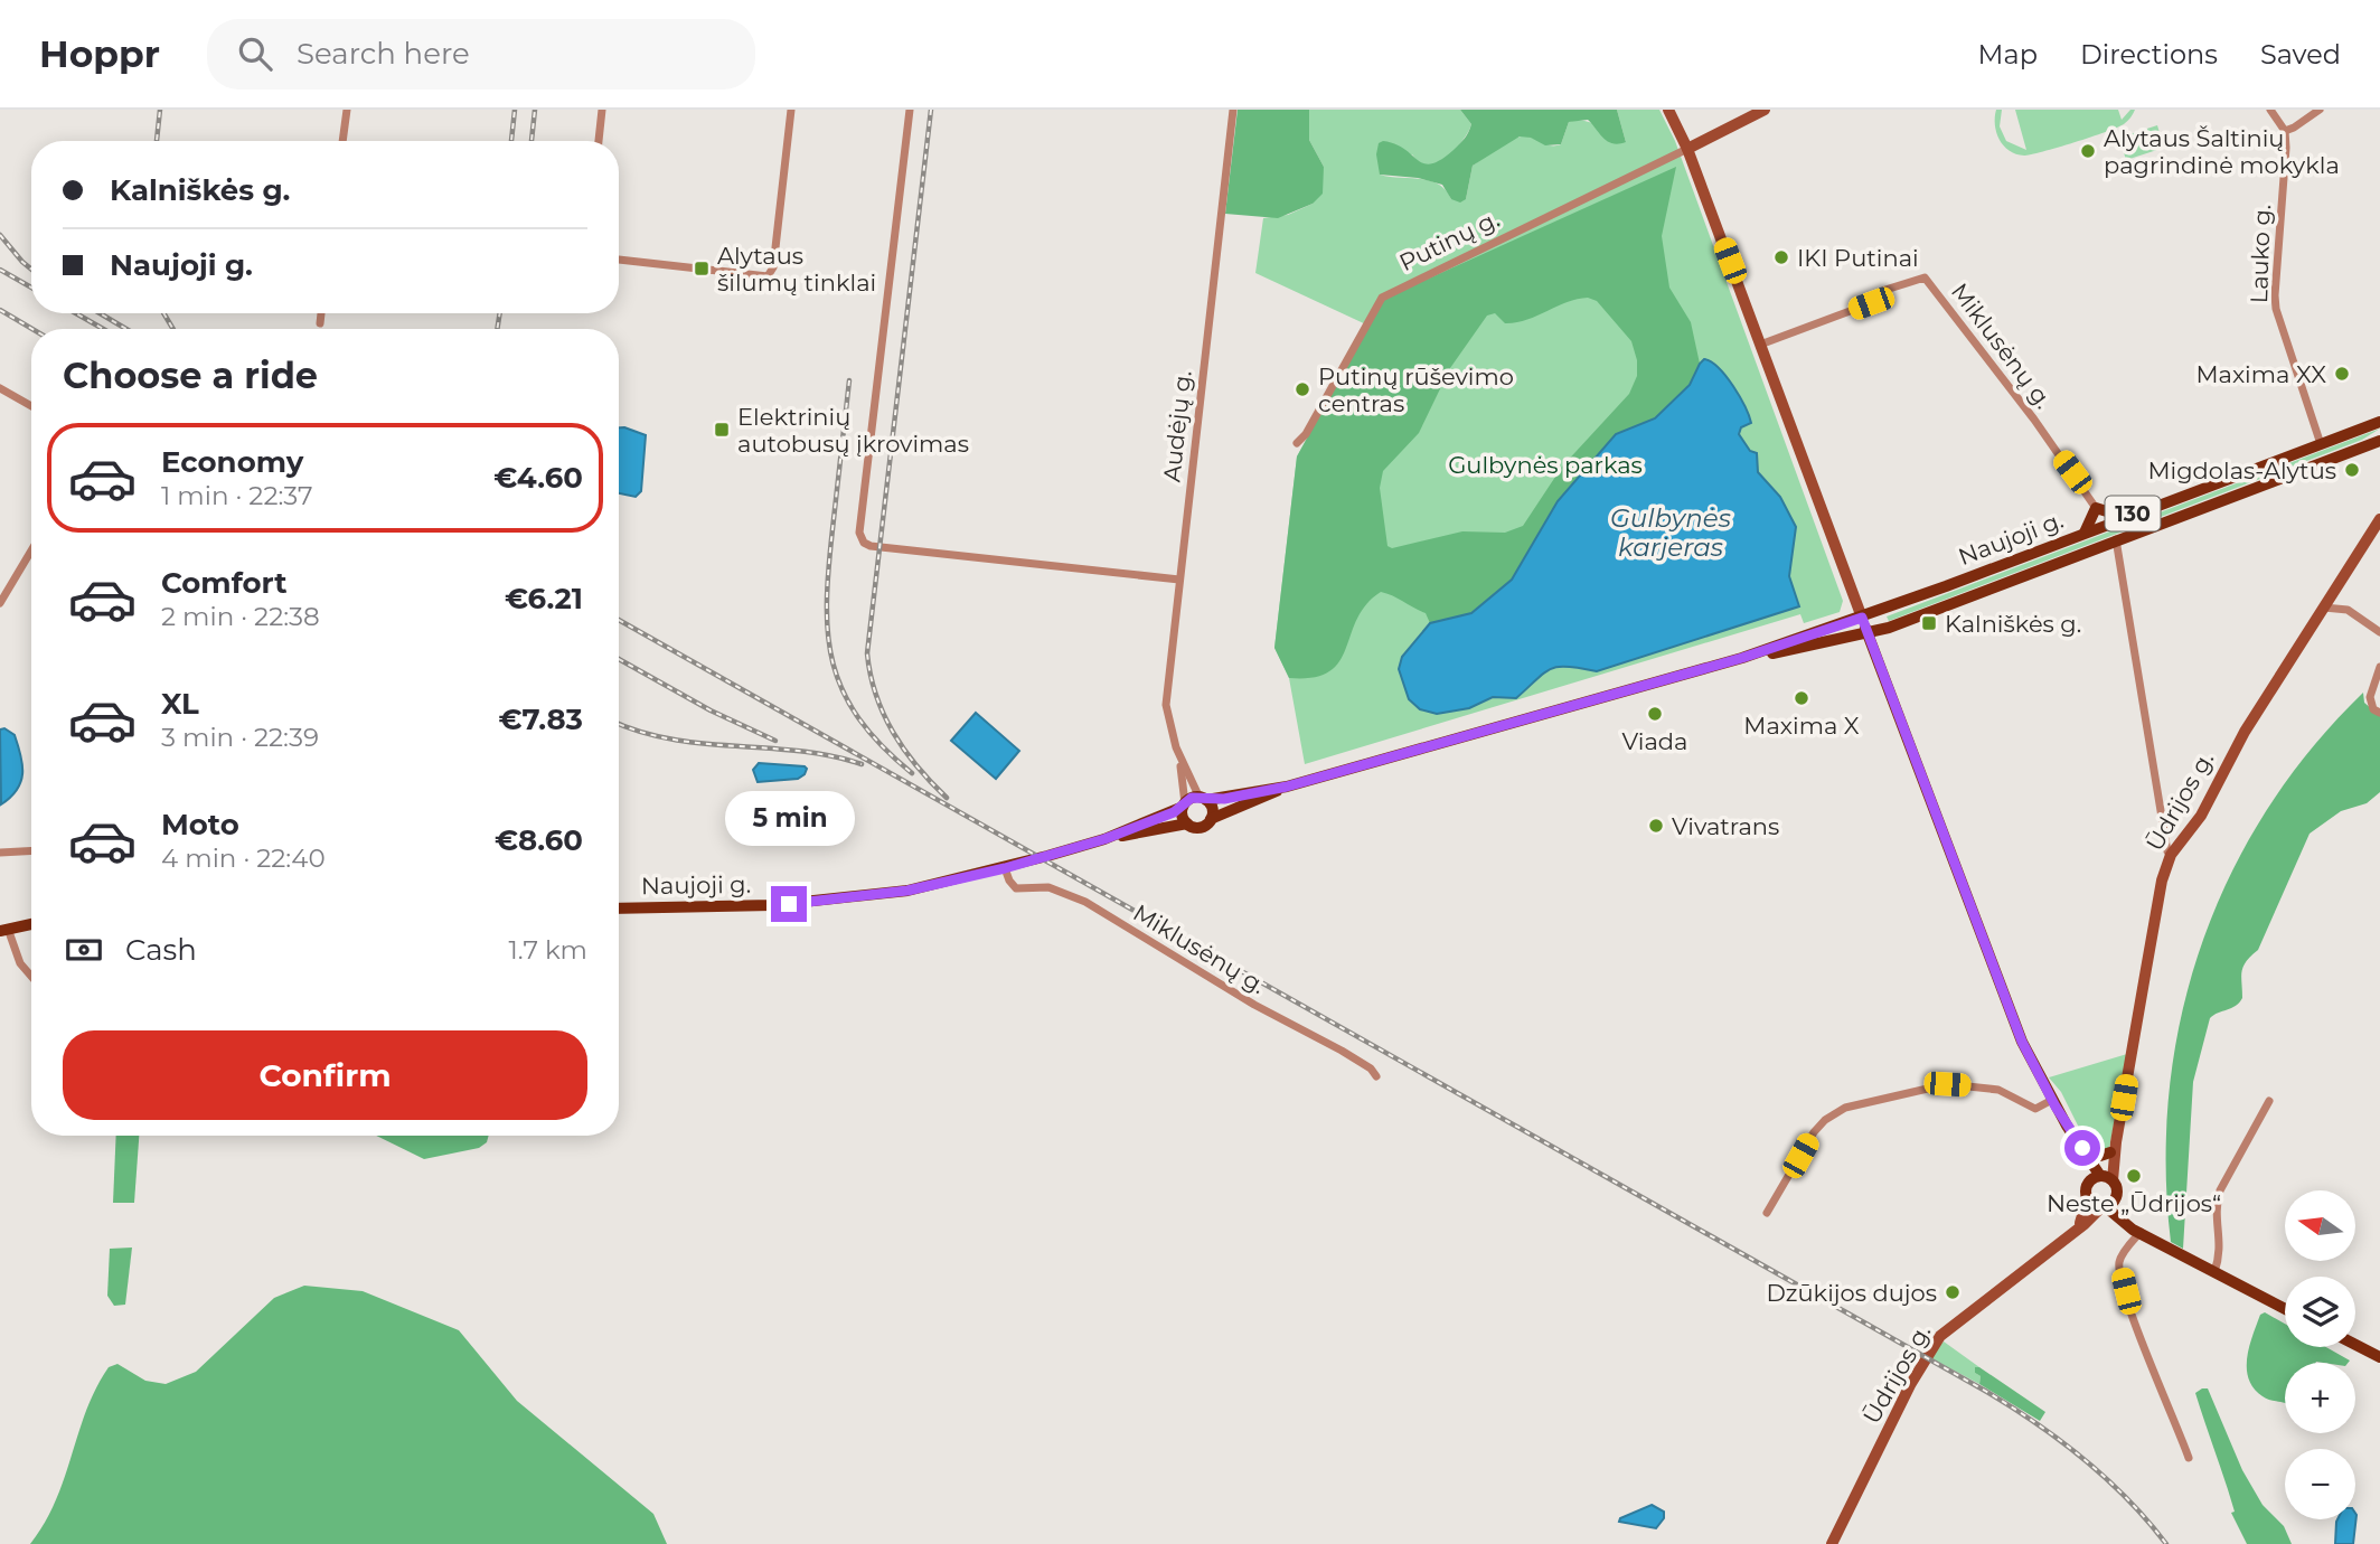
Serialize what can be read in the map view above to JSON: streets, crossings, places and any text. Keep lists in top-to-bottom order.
{
  "streets": {
    "main road": ["130", "Naujoji g.", "Ūdrijos g."],
    "street": [
      "Putinų g.",
      "Lauko g.",
      "Miklusėnų g.",
      "Audėjų g."
    ]
  },
  "crossings": [
    ["Lauko g.", "Naujoji g."],
    ["Miklusėnų g.", "Naujoji g."],
    ["Audėjų g.", "130"],
    ["Audėjų g.", "Naujoji g."],
    ["130", "Naujoji g."]
  ],
  "water": ["Gulbynės karjeras"],
  "parks": ["Gulbynės parkas"],
  "places": {
    "other": [
      "Alytaus Šaltinių pagrindinė mokykla",
      "IKI Putinai",
      "Maxima XX",
      "Putinų rūševimo centras",
      "Migdolas-Alytus",
      "Maxima X",
      "Viada",
      "Vivatrans",
      "Neste „Ūdrijos“",
      "Dzūkijos dujos"
    ],
    "transit": ["Alytaus šilumų tinklai", "Elektrinių autobusų įkrovimas", "Kalniškės g."]
  },
  "north": "left",
  "page": {
    "header": "Hoppr",
    "search": "Search here",
    "nav": ["Map", "Directions", "Saved"],
    "banner": ["Kalniškės g.", "Naujoji g."],
    "heading": "Choose a ride",
    "list": [
      {
        "name": "Economy",
        "note": "1 min · 22:37",
        "value": "€4.60"
      },
      {
        "name": "Comfort",
        "note": "2 min · 22:38",
        "value": "€6.21"
      },
      {
        "name": "XL",
        "note": "3 min · 22:39",
        "value": "€7.83"
      },
      {
        "name": "Moto",
        "note": "4 min · 22:40",
        "value": "€8.60"
      }
    ],
    "bubble": "5 min",
    "pay": ["Cash", "1.7 km"],
    "buttons": "Confirm",
    "map_buttons": ["+", "−"]
  }
}
